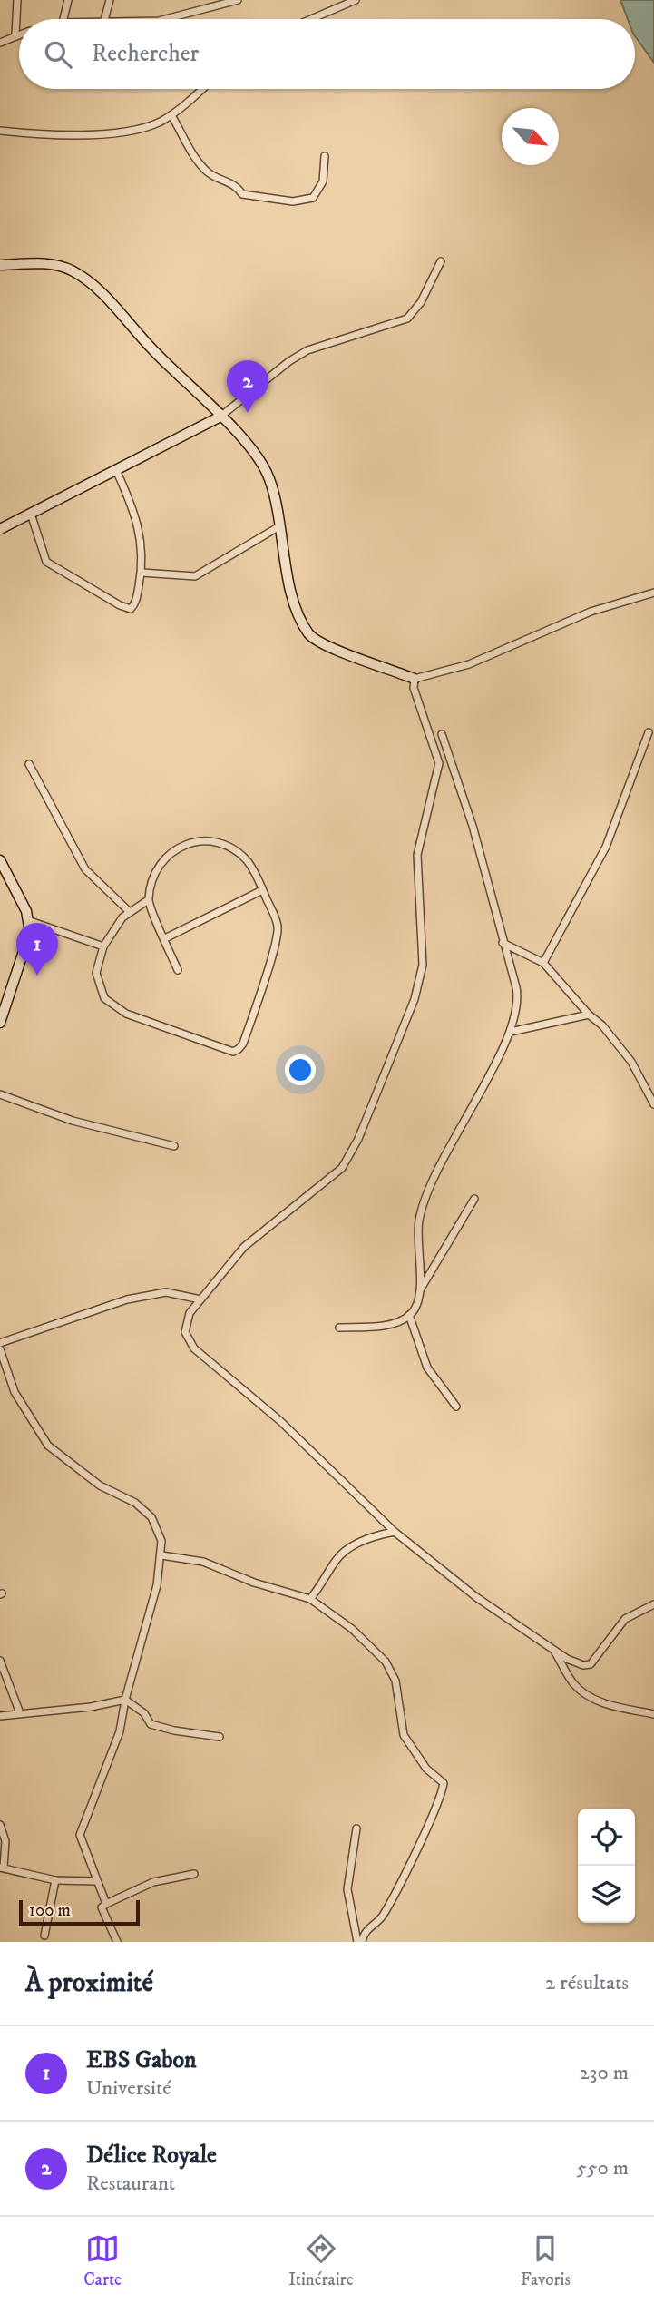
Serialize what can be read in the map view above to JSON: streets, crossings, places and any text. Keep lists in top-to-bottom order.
{
  "scale_bar": "100 m",
  "north": "bottom right",
  "page": {
    "search": "Rechercher",
    "pins": ["2", "1"],
    "scale": "100 m",
    "heading": ["À proximité", "2 résultats"],
    "list": [
      {
        "mark": "1",
        "name": "EBS Gabon",
        "note": "Université",
        "value": "230 m"
      },
      {
        "mark": "2",
        "name": "Délice Royale",
        "note": "Restaurant",
        "value": "550 m"
      }
    ],
    "nav": ["Carte", "Itinéraire", "Favoris"]
  }
}
